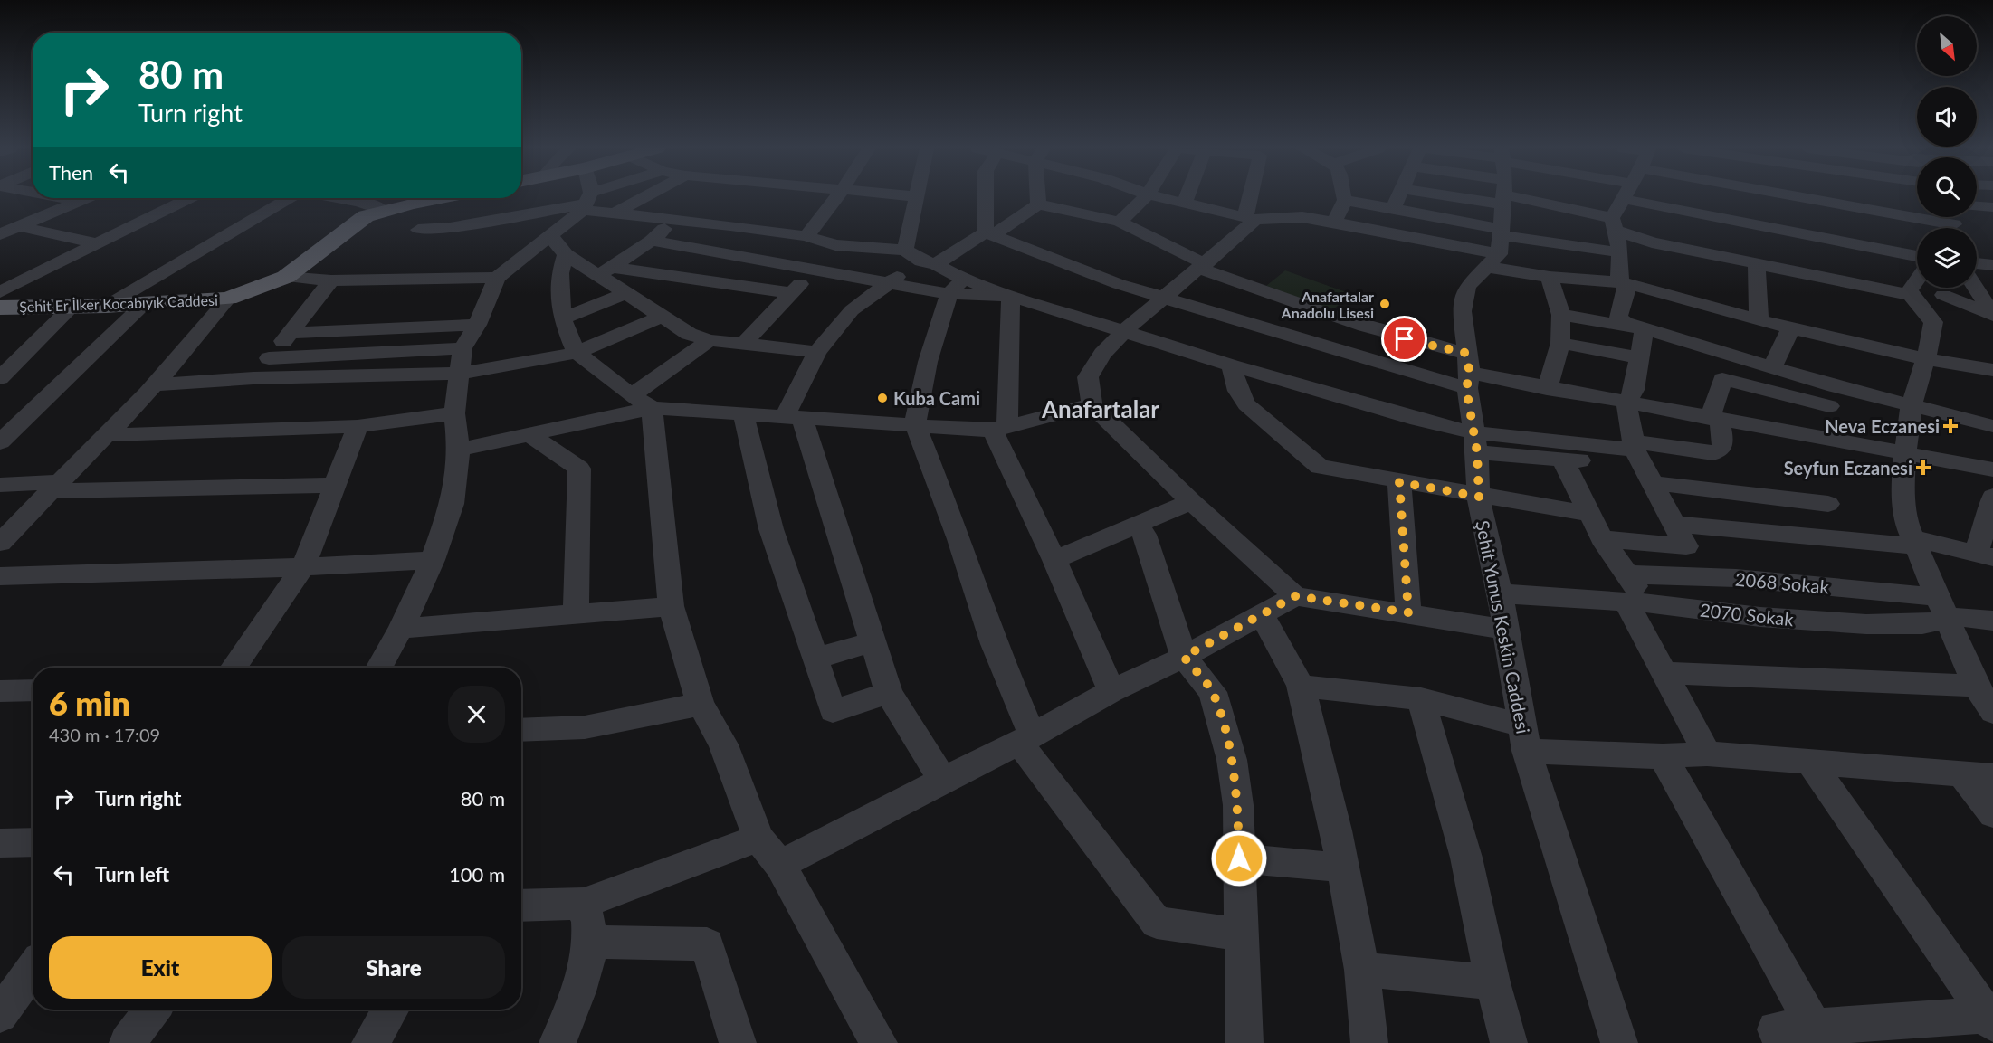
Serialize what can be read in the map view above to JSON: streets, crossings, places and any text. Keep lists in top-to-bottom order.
{
  "streets": {
    "main road": ["Şehit Er İlker Kocabıyık Caddesi"],
    "street": ["2068 Sokak", "2070 Sokak", "Şehit Yunus Keskin Caddesi"]
  },
  "crossings": [
    ["2068 Sokak", "2070 Sokak"],
    ["2070 Sokak", "Şehit Yunus Keskin Caddesi"]
  ],
  "districts": ["Anafartalar"],
  "places": {
    "other": ["Anafartalar Anadolu Lisesi", "Kuba Cami"],
    "health": ["Neva Eczanesi", "Seyfun Eczanesi"]
  },
  "north": "bottom right",
  "page": {
    "turn": ["80 m", "Turn right"],
    "then": "Then",
    "heading": ["6 min", "430 m · 17:09"],
    "list": [
      {
        "name": "Turn right",
        "value": "80 m"
      },
      {
        "name": "Turn left",
        "value": "100 m"
      }
    ],
    "buttons": ["Exit", "Share"]
  }
}
